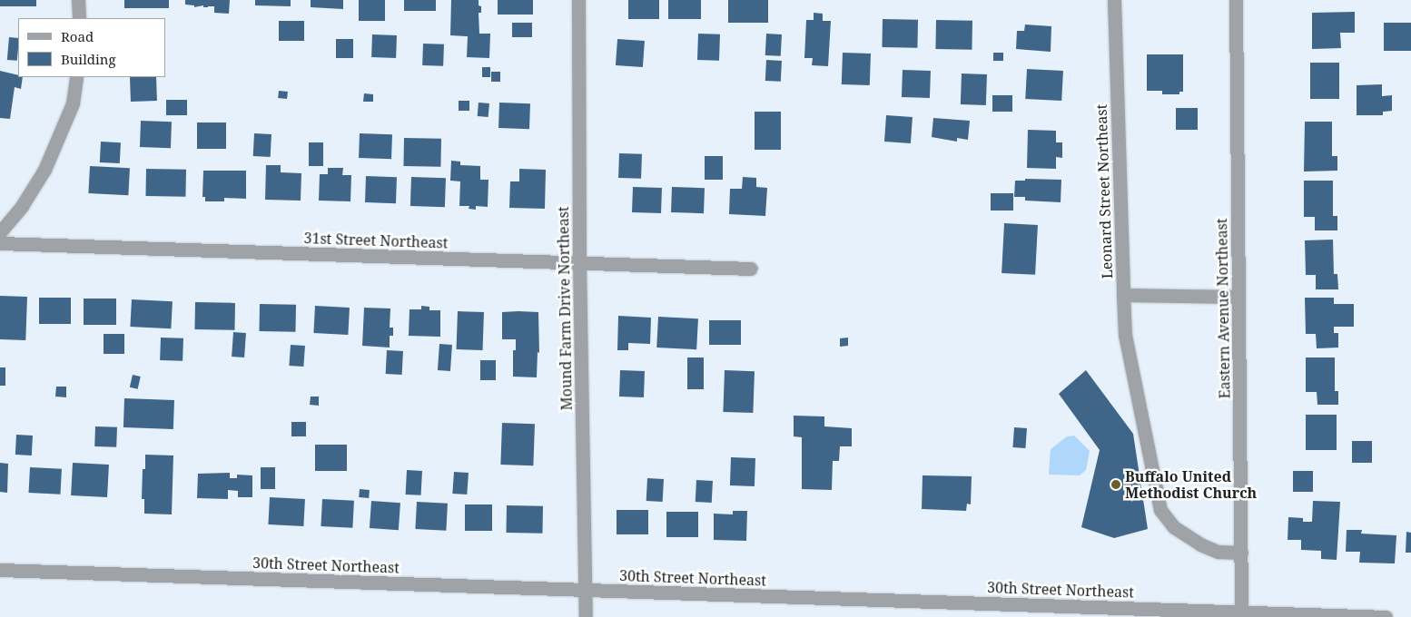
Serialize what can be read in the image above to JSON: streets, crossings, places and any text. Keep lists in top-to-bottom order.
{
  "streets": {
    "street": [
      "Leonard Street Northeast",
      "31st Street Northeast",
      "Mound Farm Drive Northeast",
      "Eastern Avenue Northeast",
      "30th Street Northeast"
    ]
  },
  "crossings": [
    ["Leonard Street Northeast", "Eastern Avenue Northeast"],
    ["31st Street Northeast", "Mound Farm Drive Northeast"],
    ["Mound Farm Drive Northeast", "30th Street Northeast"],
    ["Eastern Avenue Northeast", "30th Street Northeast"]
  ],
  "places": ["Buffalo United Methodist Church"],
  "legend": ["Road", "Building"]
}
